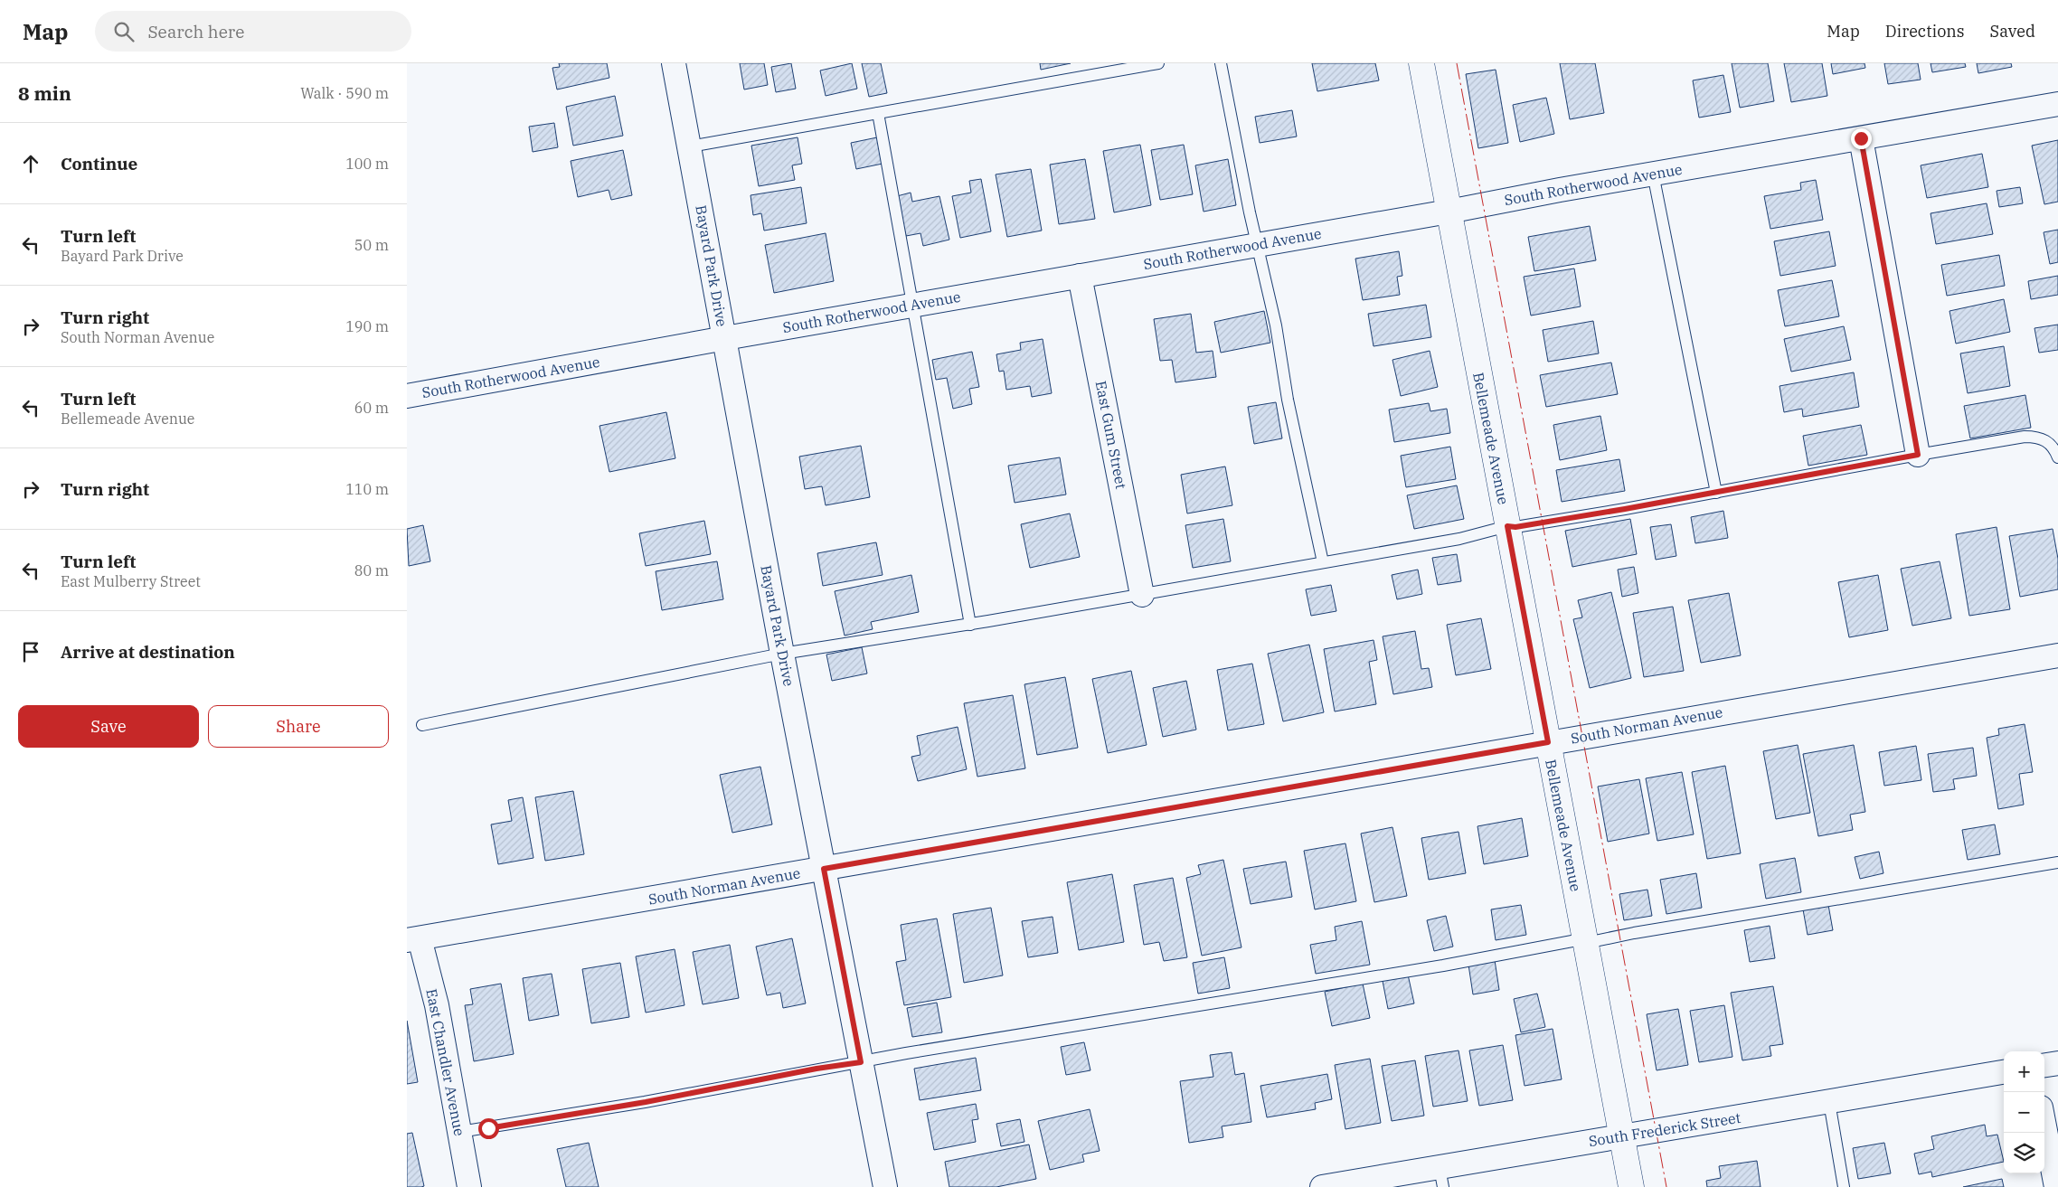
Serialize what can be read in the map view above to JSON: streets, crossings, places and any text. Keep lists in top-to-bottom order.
{
  "streets": {
    "street": [
      "South Rotherwood Avenue",
      "Bayard Park Drive",
      "East Gum Street",
      "Bellemeade Avenue",
      "South Norman Avenue",
      "East Chandler Avenue",
      "South Frederick Street"
    ]
  },
  "crossings": [
    ["South Rotherwood Avenue", "Bayard Park Drive"],
    ["South Rotherwood Avenue", "East Gum Street"],
    ["South Rotherwood Avenue", "Bellemeade Avenue"],
    ["Bayard Park Drive", "South Norman Avenue"],
    ["Bellemeade Avenue", "South Norman Avenue"],
    ["Bellemeade Avenue", "South Frederick Street"],
    ["South Norman Avenue", "East Chandler Avenue"]
  ],
  "page": {
    "header": "Map",
    "search": "Search here",
    "nav": ["Map", "Directions", "Saved"],
    "heading": ["8 min", "Walk · 590 m"],
    "list": [
      ["Continue", "100 m"],
      ["Turn left", "Bayard Park Drive", "50 m"],
      ["Turn right", "South Norman Avenue", "190 m"],
      ["Turn left", "Bellemeade Avenue", "60 m"],
      ["Turn right", "110 m"],
      ["Turn left", "East Mulberry Street", "80 m"],
      "Arrive at destination"
    ],
    "buttons": ["Save", "Share"],
    "map_buttons": ["+", "−"]
  }
}
